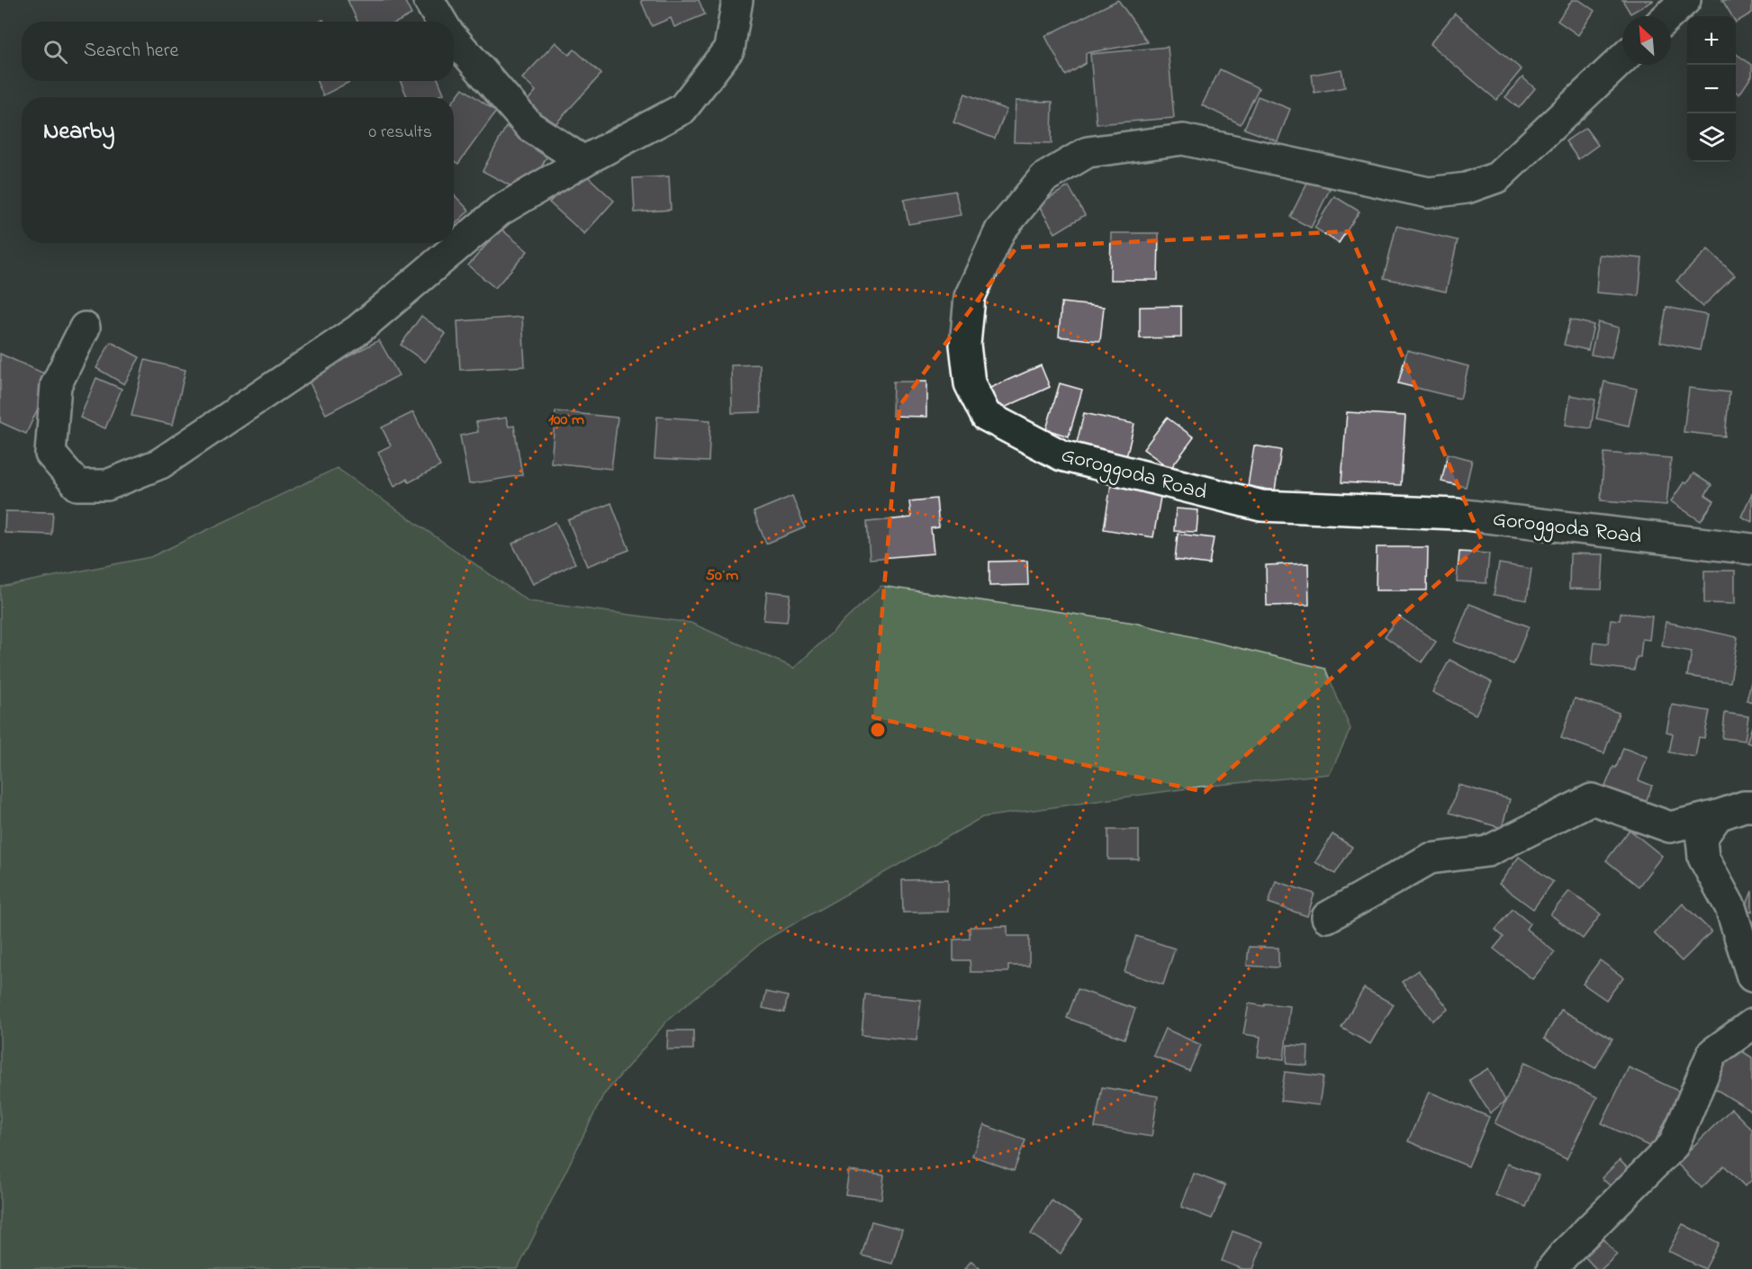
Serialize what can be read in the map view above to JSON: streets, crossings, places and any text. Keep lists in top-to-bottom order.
{
  "streets": {
    "street": ["Goroggoda Road"]
  },
  "north": "top left",
  "page": {
    "map_buttons": ["+", "−"],
    "search": "Search here",
    "heading": ["Nearby", "0 results"]
  },
  "rings": ["100 m", "50 m"]
}
